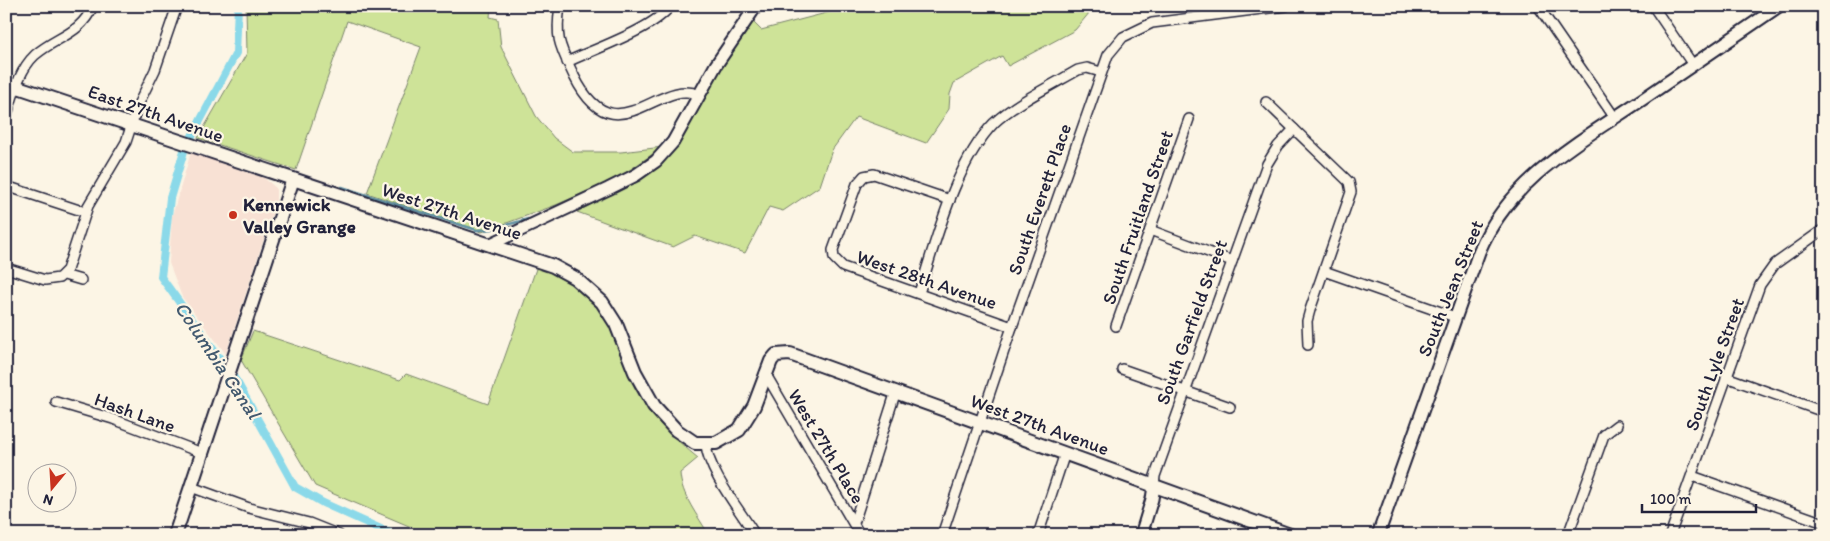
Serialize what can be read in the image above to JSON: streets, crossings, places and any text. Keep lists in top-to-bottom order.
{
  "streets": {
    "main road": ["East 27th Avenue", "West 27th Avenue"],
    "street": [
      "South Everett Place",
      "South Fruitland Street",
      "West 28th Avenue",
      "South Jean Street",
      "South Garfield Street",
      "South Lyle Street",
      "Hash Lane",
      "West 27th Place"
    ]
  },
  "crossings": [
    ["East 27th Avenue", "West 27th Avenue"],
    ["South Everett Place", "West 27th Avenue"],
    ["South Everett Place", "West 28th Avenue"],
    ["West 27th Avenue", "South Garfield Street"],
    ["West 27th Avenue", "West 27th Place"]
  ],
  "water": ["Columbia Canal"],
  "places": ["Kennewick Valley Grange"],
  "scale_bar": "100 m",
  "north": "bottom"
}
